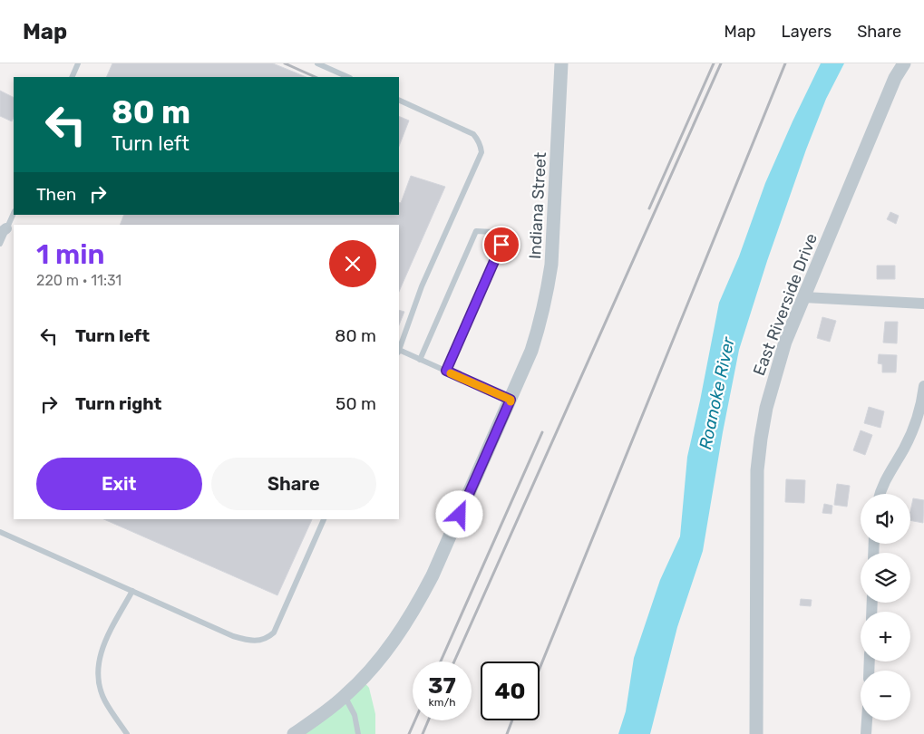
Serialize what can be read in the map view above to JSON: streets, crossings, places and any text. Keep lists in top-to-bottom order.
{
  "streets": {
    "street": ["Indiana Street", "East Riverside Drive"]
  },
  "water": ["Roanoke River"],
  "page": {
    "header": "Map",
    "nav": ["Map", "Layers", "Share"],
    "turn": ["80 m", "Turn left"],
    "then": "Then",
    "heading": ["1 min", "220 m · 11:31"],
    "list": [
      {
        "name": "Turn left",
        "value": "80 m"
      },
      {
        "name": "Turn right",
        "value": "50 m"
      }
    ],
    "buttons": ["Exit", "Share"],
    "map_buttons": ["+", "−"],
    "speed": "37 km/h",
    "limit": "40"
  }
}
